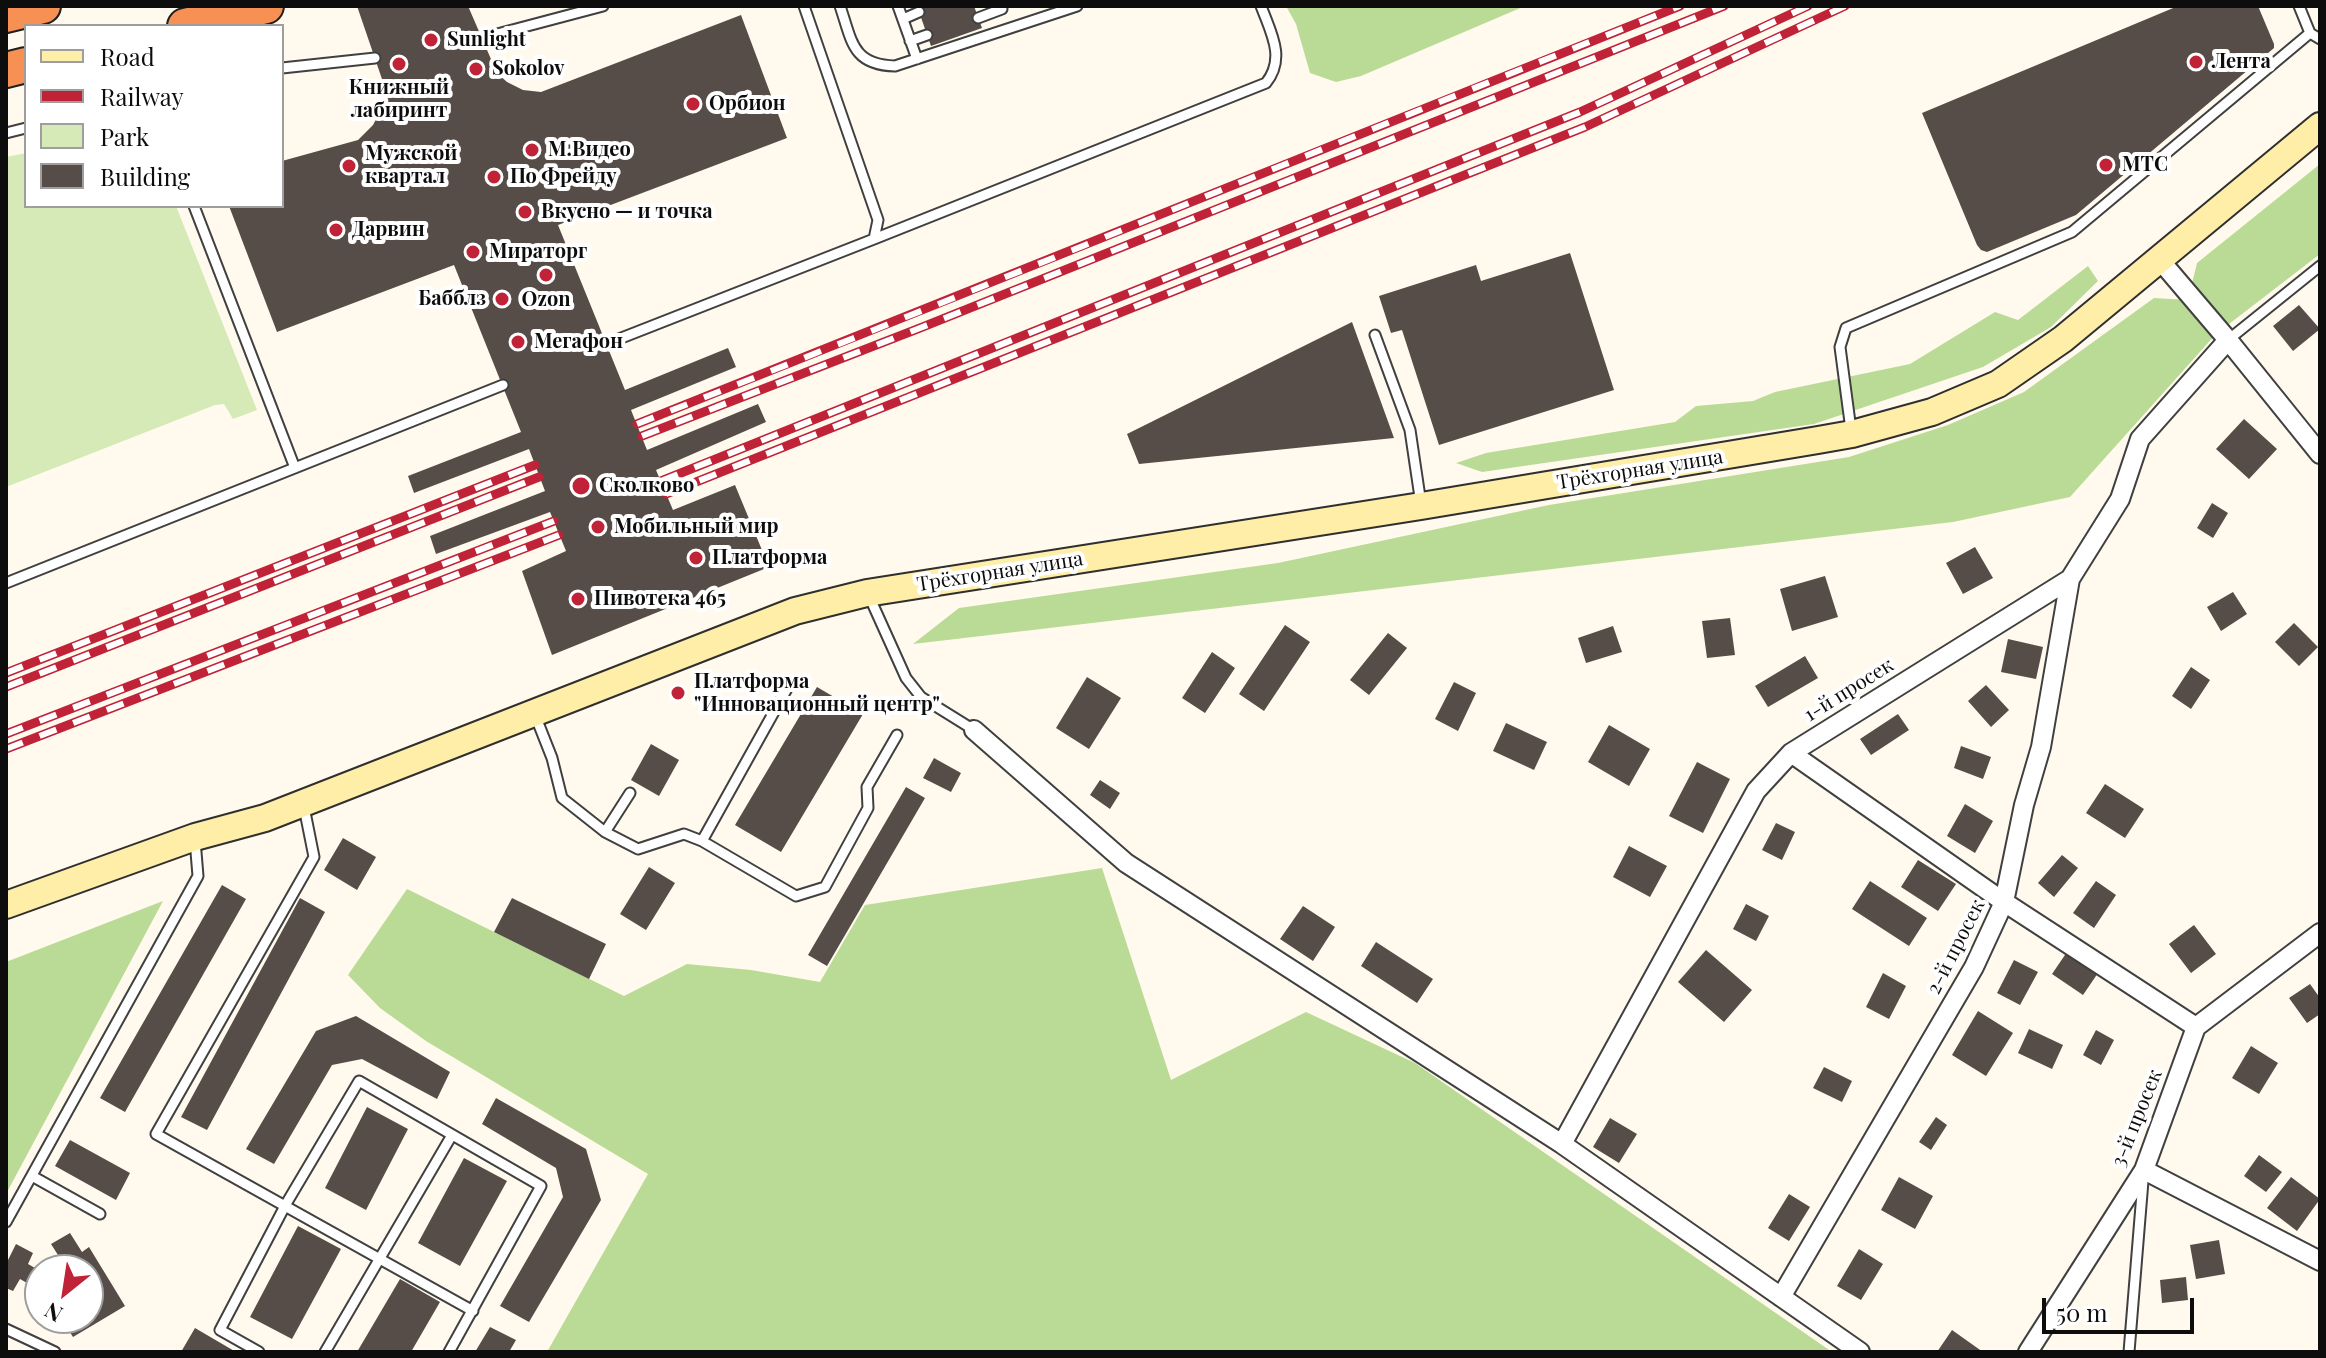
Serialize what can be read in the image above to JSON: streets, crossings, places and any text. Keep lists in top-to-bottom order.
{
  "streets": {
    "street": [
      "Трёхгорная улица",
      "1-й просек",
      "2-й просек",
      "3-й просек"
    ]
  },
  "crossings": [
    ["1-й просек", "2-й просек"]
  ],
  "places": [
    "Sunlight",
    "Лента",
    "Книжный лабиринт",
    "Sokolov",
    "Орбион",
    "М.Видео",
    "МТС",
    "Мужской квартал",
    "По Фрейду",
    "Вкусно — и точка",
    "Дарвин",
    "Мираторг",
    "Ozon",
    "Бабблз",
    "Мегафон",
    "Сколково",
    "Мобильный мир",
    "Платформа",
    "Пивотека 465",
    "Платформа \"Инновационный центр\""
  ],
  "legend": [
    "Road",
    "Railway",
    "Park",
    "Building"
  ],
  "scale_bar": "50 m",
  "north": "bottom left"
}
